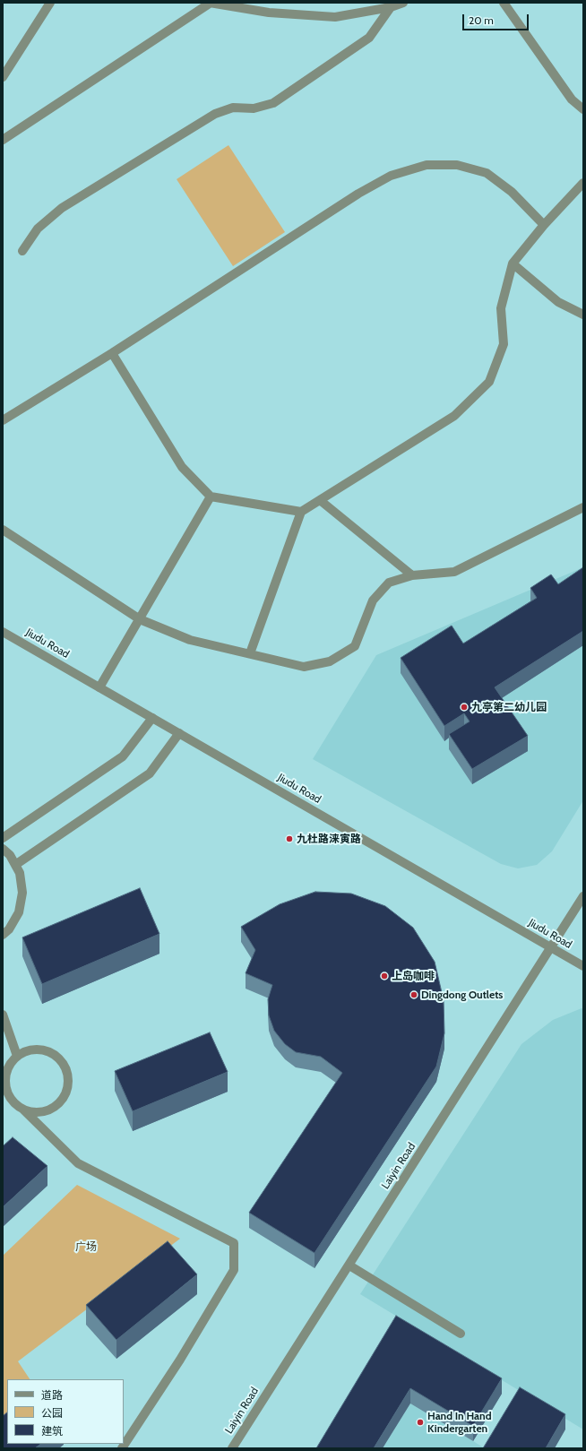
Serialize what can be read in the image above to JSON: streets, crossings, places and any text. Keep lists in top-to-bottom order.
{
  "streets": {
    "street": ["Jiudu Road", "Laiyin Road"]
  },
  "crossings": [
    ["Jiudu Road", "Laiyin Road"]
  ],
  "parks": ["广场"],
  "places": [
    "九亭第二幼儿园",
    "九杜路涞寅路",
    "上岛咖啡",
    "Dingdong Outlets",
    "Hand In Hand Kindergarten"
  ],
  "legend": ["道路", "公园", "建筑"],
  "scale_bar": "20 m"
}
